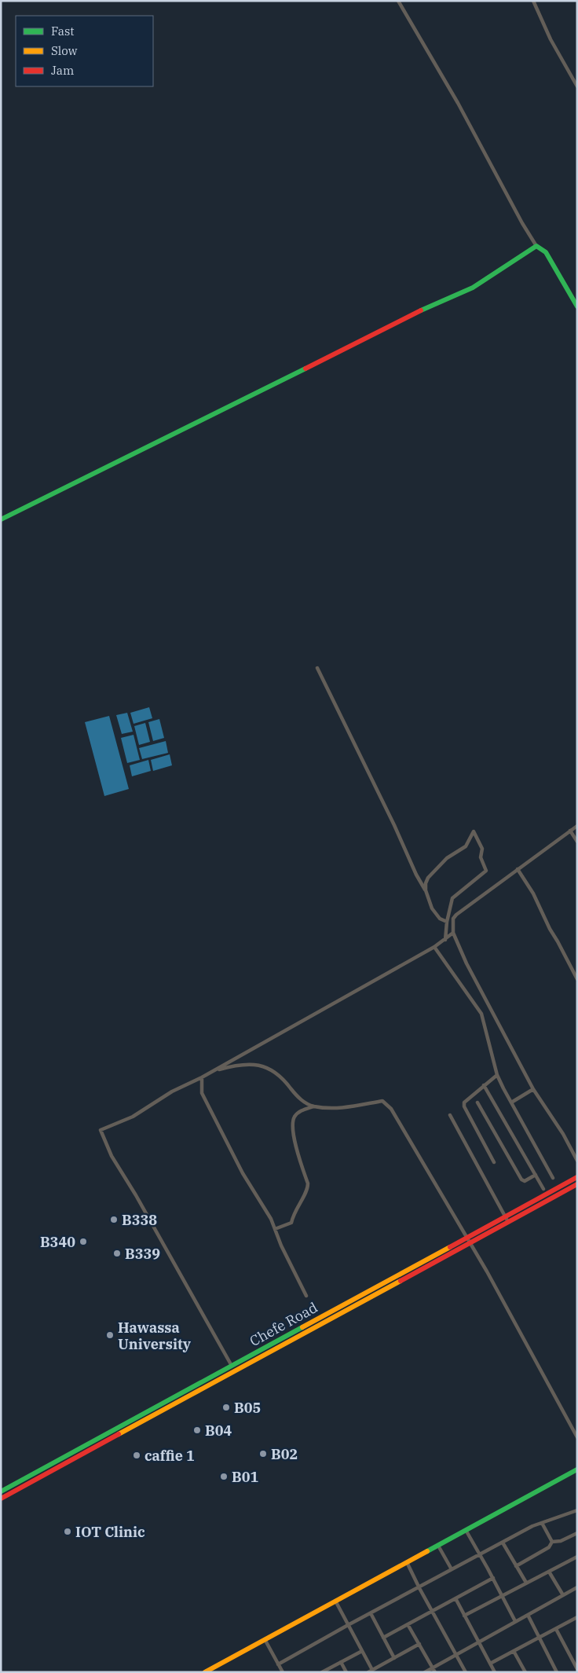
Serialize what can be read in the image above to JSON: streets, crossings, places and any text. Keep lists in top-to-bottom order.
{
  "streets": {
    "street": ["Chefe Road"]
  },
  "places": [
    "B338",
    "B340",
    "B339",
    "Hawassa University",
    "B05",
    "B04",
    "B02",
    "caffie 1",
    "B01",
    "IOT Clinic"
  ],
  "legend": ["Fast", "Slow", "Jam"]
}
